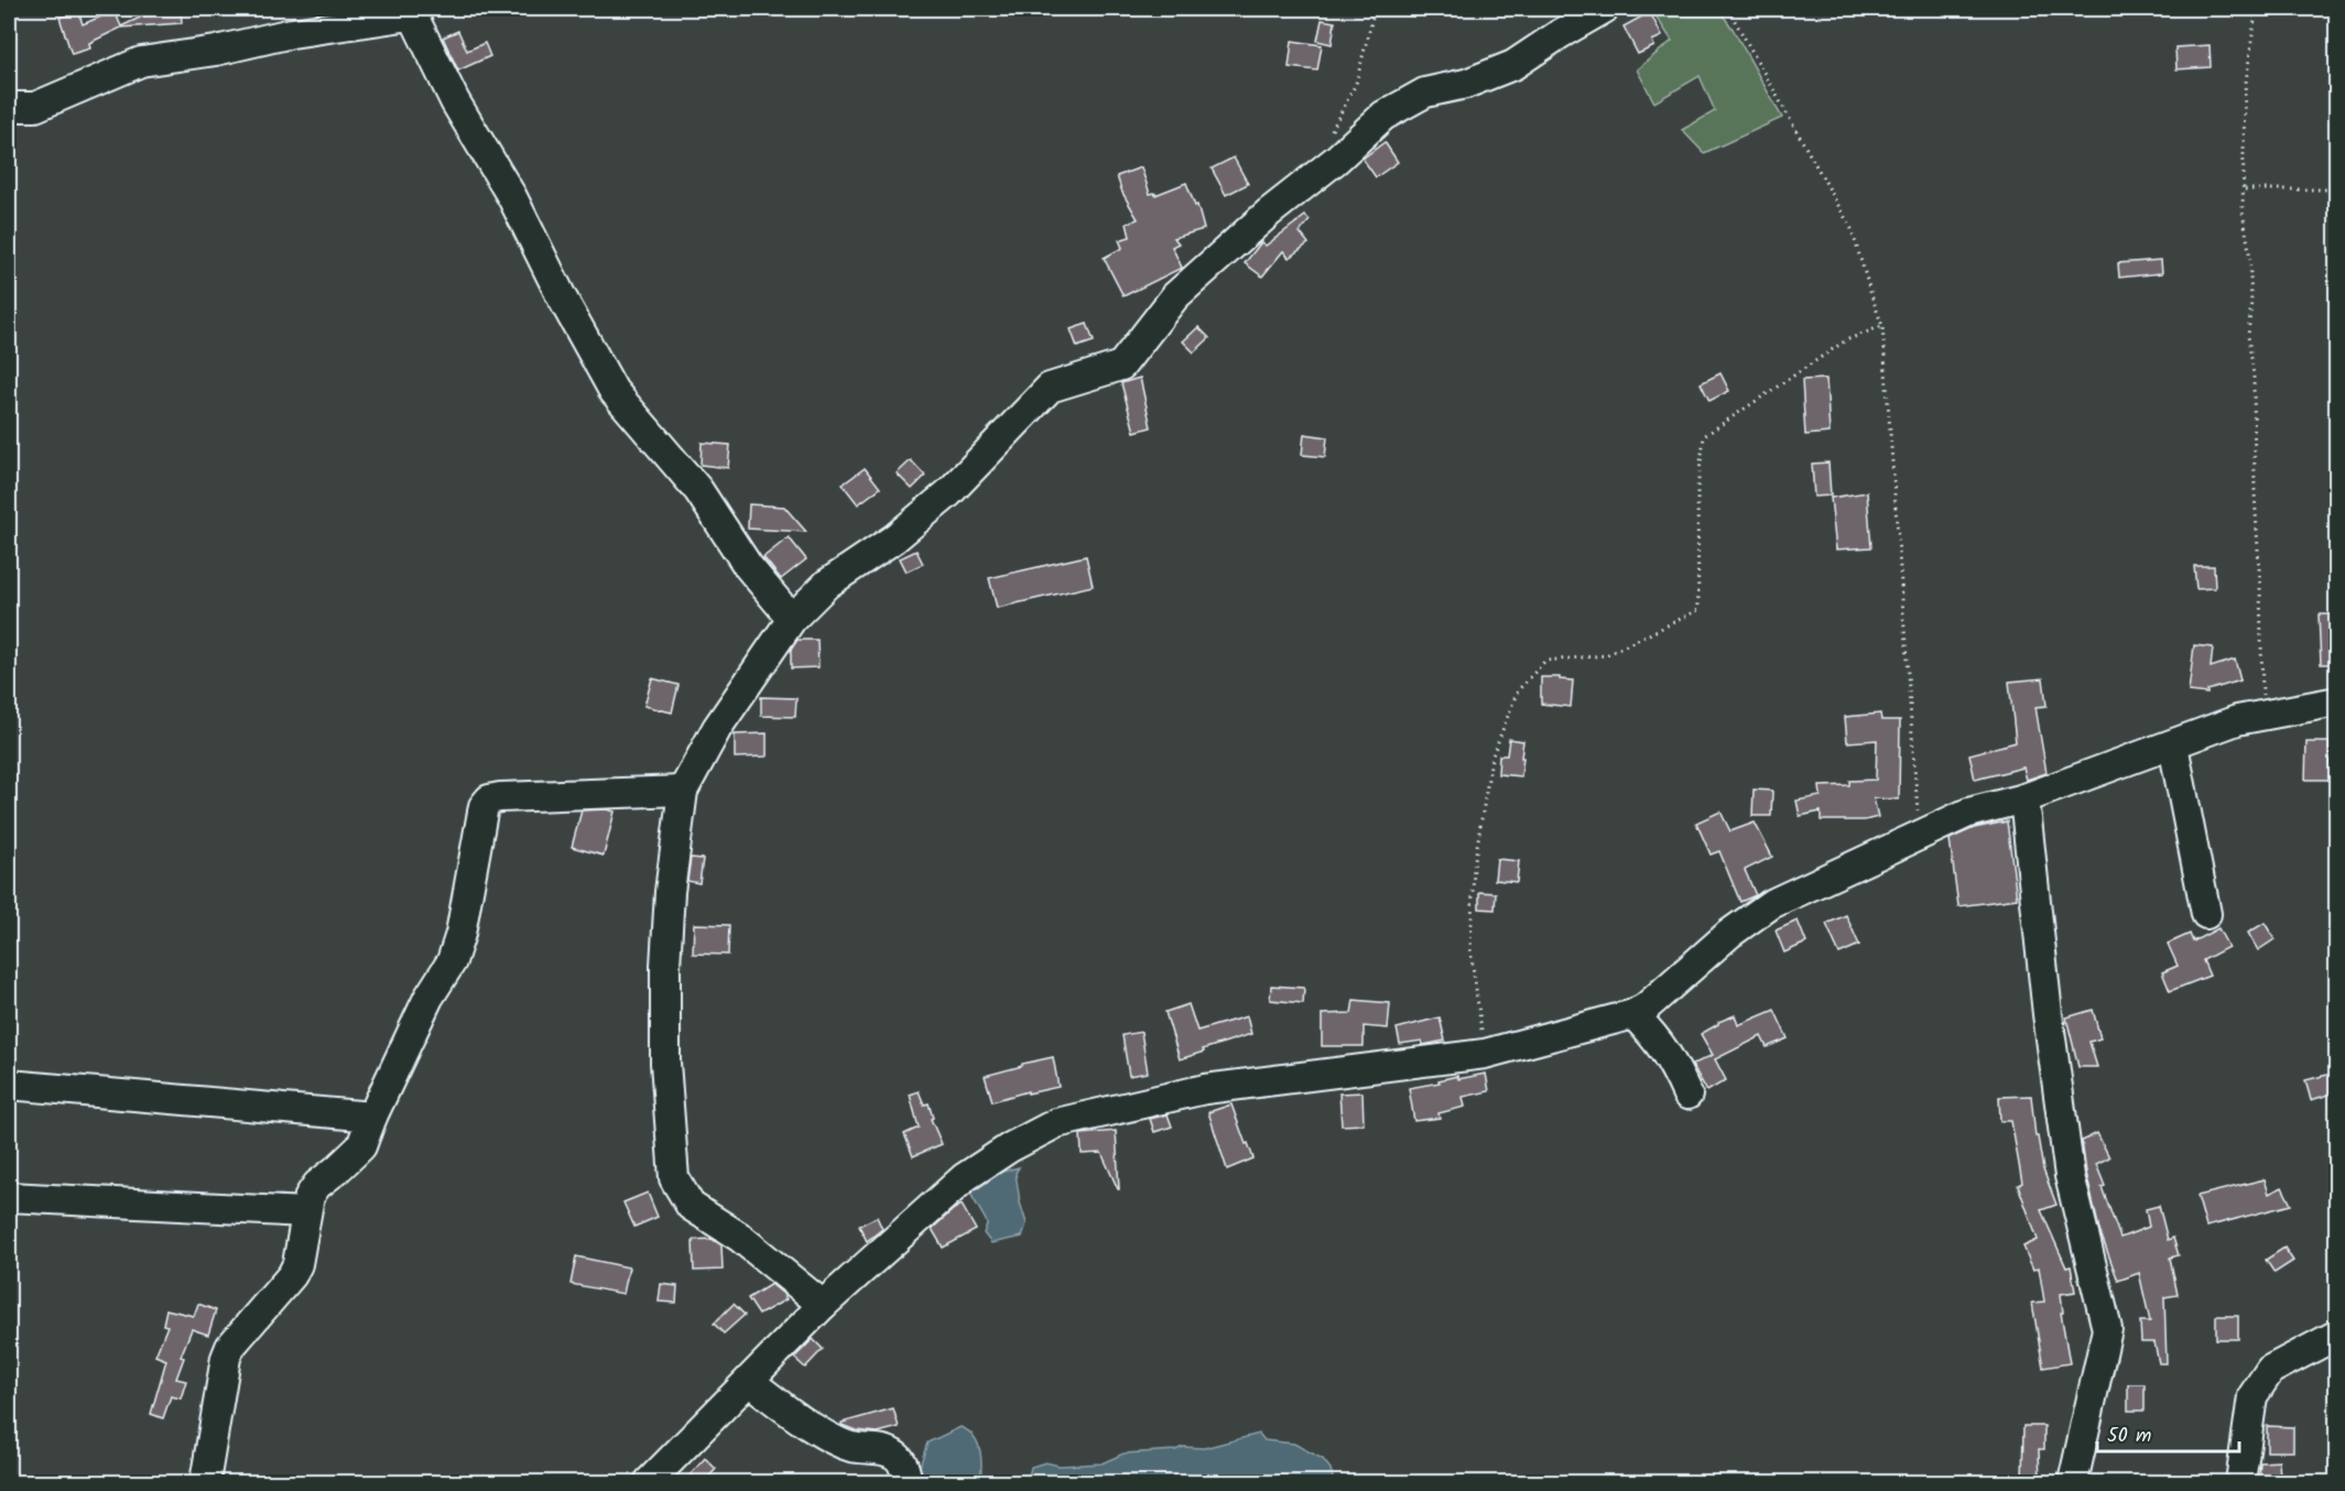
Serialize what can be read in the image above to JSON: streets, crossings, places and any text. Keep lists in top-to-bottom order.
{
  "scale_bar": "50 m"
}
